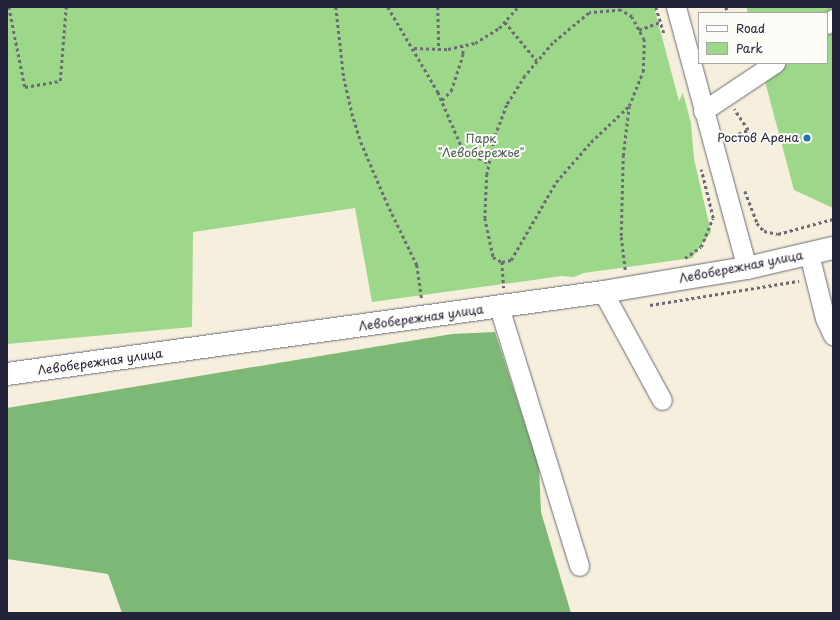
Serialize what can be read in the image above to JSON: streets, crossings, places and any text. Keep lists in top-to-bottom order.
{
  "streets": {
    "main road": ["Левобережная улица"]
  },
  "parks": ["Парк \"Левобережье\""],
  "places": ["Ростов Арена"],
  "legend": ["Road", "Park"]
}
